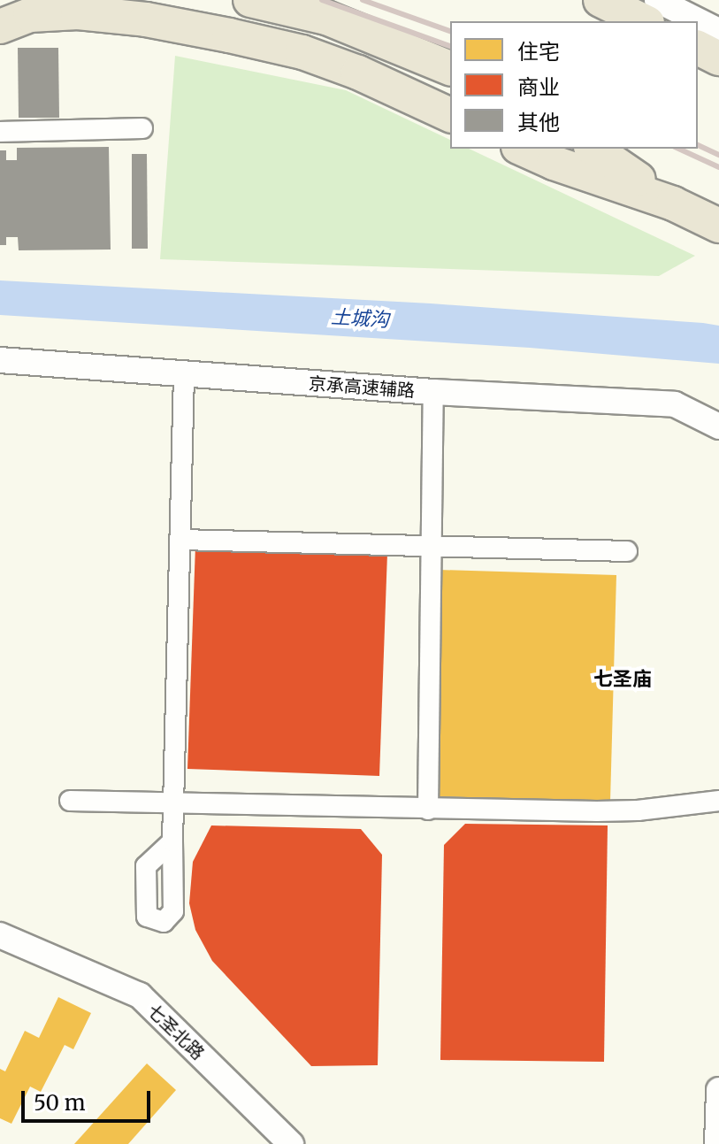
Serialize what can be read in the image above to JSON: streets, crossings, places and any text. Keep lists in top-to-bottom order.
{
  "streets": {
    "street": ["京承高速辅路", "七圣北路"]
  },
  "districts": ["七圣庙"],
  "water": ["土城沟"],
  "legend": ["住宅", "商业", "其他"],
  "scale_bar": "50 m"
}
